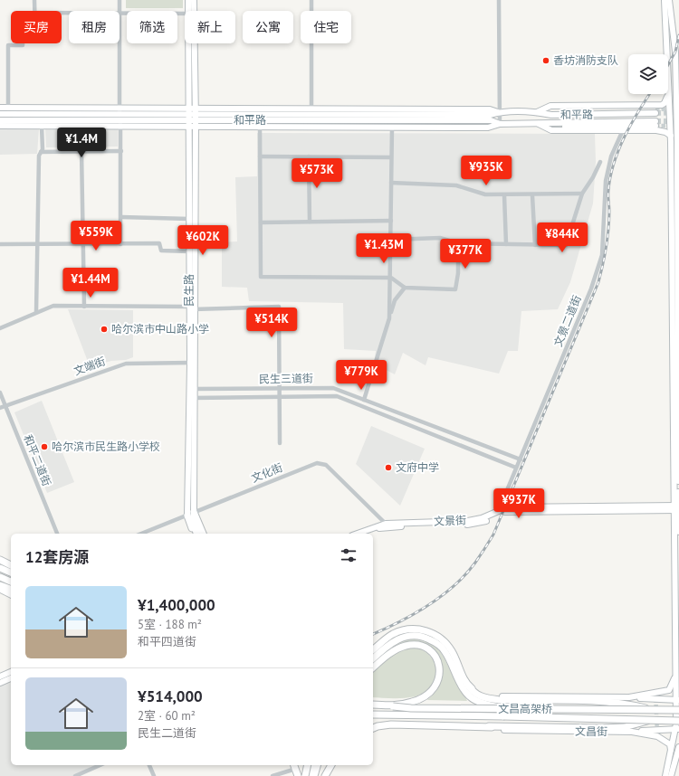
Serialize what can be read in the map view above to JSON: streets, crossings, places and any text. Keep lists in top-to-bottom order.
{
  "streets": {
    "highway": ["文昌高架桥", "文昌街"],
    "main road": ["和平路", "民生路", "文景街"],
    "street": [
      "文景二道街",
      "文端街",
      "民生三道街",
      "和平二道街",
      "文化街"
    ]
  },
  "crossings": [
    ["和平路", "民生路"],
    ["民生路", "文端街"],
    ["民生路", "民生三道街"],
    ["民生路", "文化街"],
    ["文景二道街", "民生三道街"],
    ["文景二道街", "文景街"],
    ["文端街", "和平二道街"],
    ["文化街", "文景街"]
  ],
  "places": [
    "香坊消防支队",
    "哈尔滨市中山路小学",
    "哈尔滨市民生路小学校",
    "文府中学"
  ],
  "page": {
    "chip": [
      "买房",
      "租房",
      "筛选",
      "新上",
      "公寓",
      "住宅"
    ],
    "price": [
      "¥1.4M",
      "¥935K",
      "¥573K",
      "¥559K",
      "¥844K",
      "¥602K",
      "¥1.43M",
      "¥377K",
      "¥1.44M",
      "¥514K",
      "¥779K",
      "¥937K"
    ],
    "heading": "12套房源",
    "list": [
      {
        "name": "¥1,400,000",
        "note": "5室 · 188 m² · 和平四道街"
      },
      {
        "name": "¥514,000",
        "note": "2室 · 60 m² · 民生二道街"
      }
    ]
  }
}
